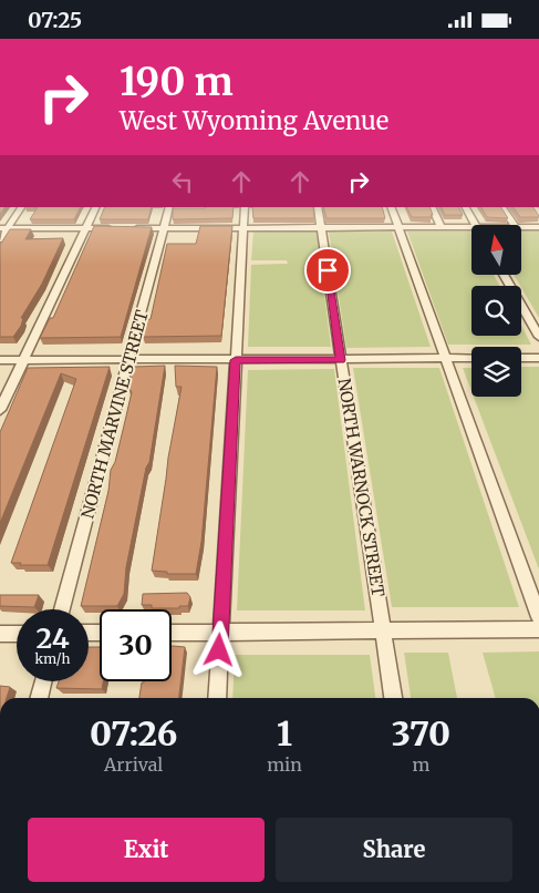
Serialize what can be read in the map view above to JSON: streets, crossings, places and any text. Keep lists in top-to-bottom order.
{
  "streets": {
    "street": ["NORTH MARVINE STREET", "NORTH WARNOCK STREET"]
  },
  "north": "top",
  "page": {
    "status": "07:25",
    "turn": ["190 m", "West Wyoming Avenue"],
    "speed": "24 km/h",
    "limit": "30",
    "eta": [
      "07:26",
      "Arrival",
      "1",
      "min",
      "370",
      "m"
    ],
    "buttons": ["Exit", "Share"]
  }
}
